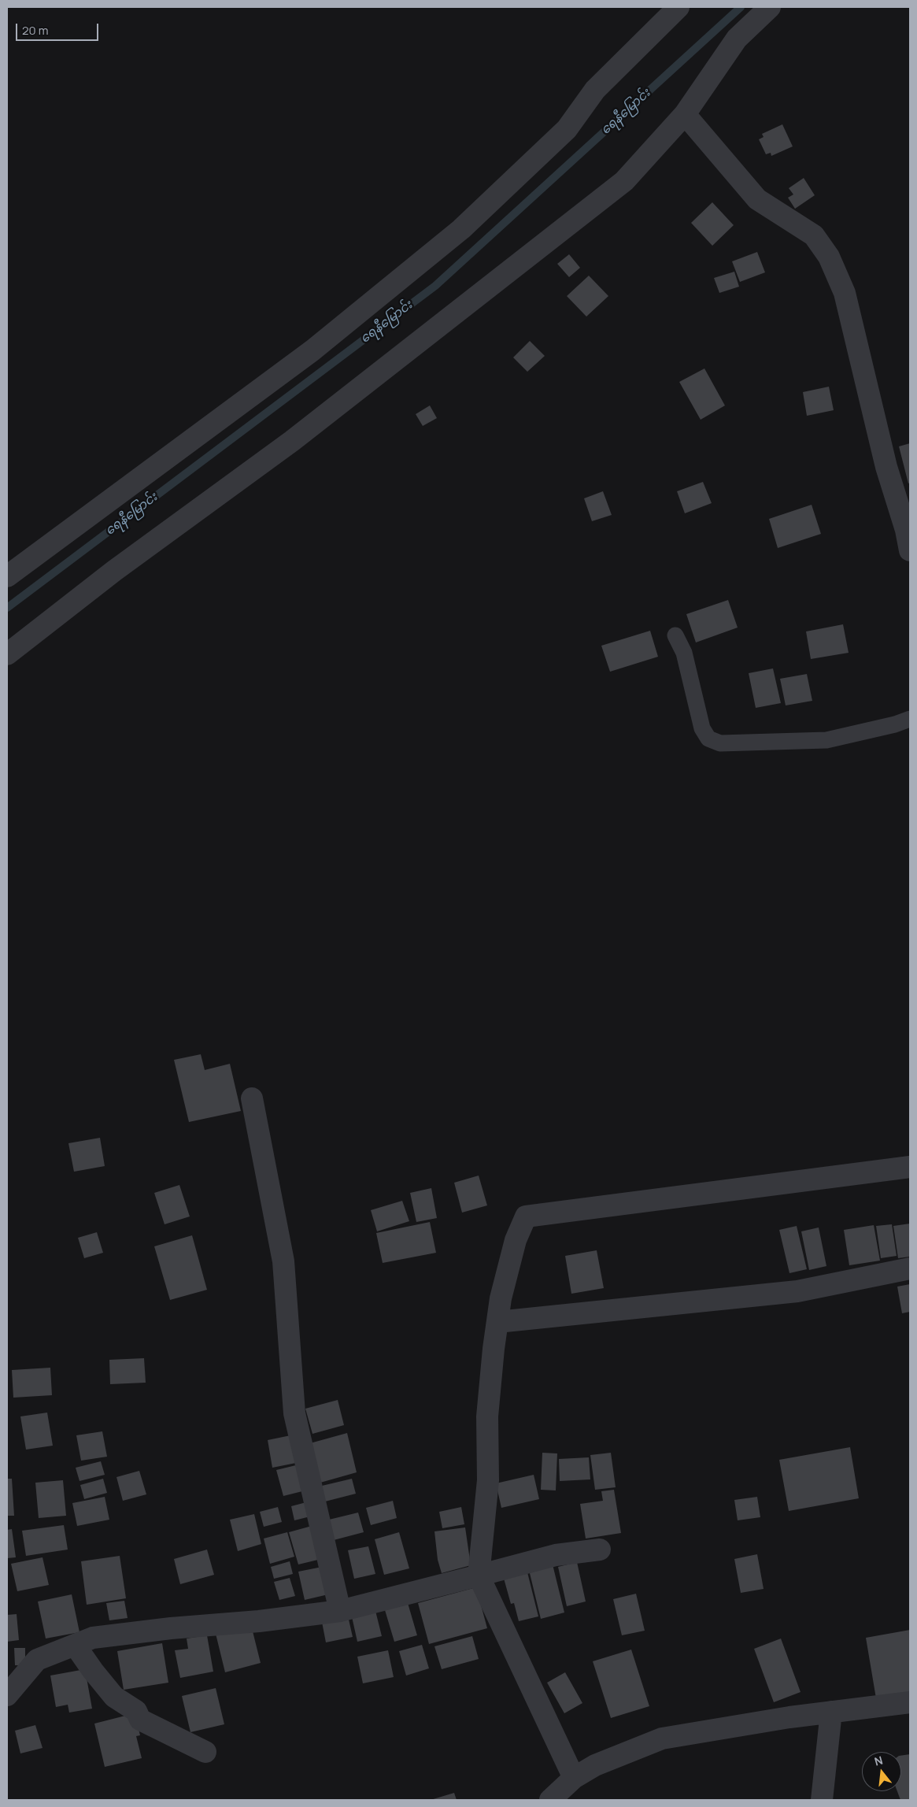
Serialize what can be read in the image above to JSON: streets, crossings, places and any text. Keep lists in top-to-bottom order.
{
  "water": ["ရေနီမြောင်း"],
  "scale_bar": "20 m",
  "north": "top"
}
